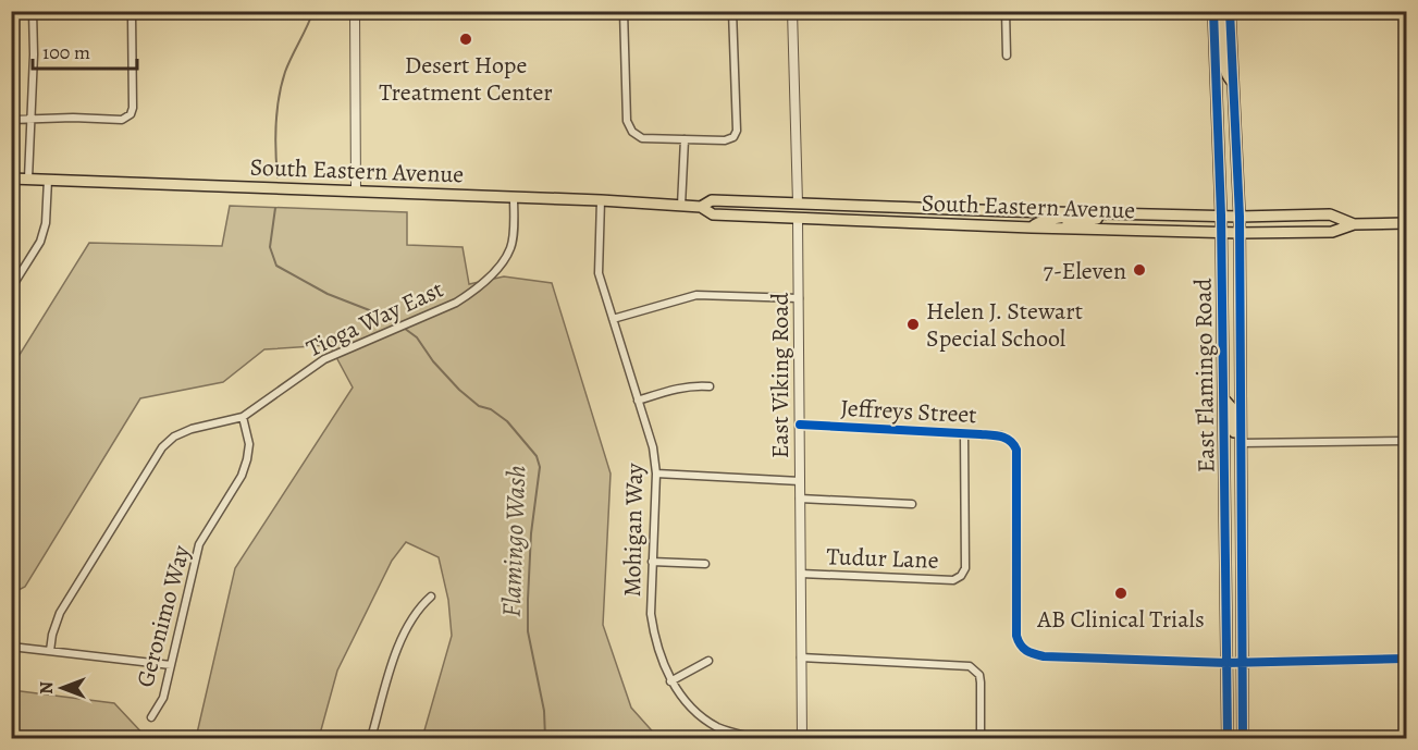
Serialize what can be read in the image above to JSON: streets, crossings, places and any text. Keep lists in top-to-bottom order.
{
  "streets": {
    "main road": ["South Eastern Avenue", "East Flamingo Road"],
    "street": [
      "Tioga Way East",
      "East Viking Road",
      "Jeffreys Street",
      "Mohigan Way",
      "Tudur Lane",
      "Geronimo Way"
    ]
  },
  "crossings": [
    ["South Eastern Avenue", "Tioga Way East"],
    ["South Eastern Avenue", "East Viking Road"],
    ["South Eastern Avenue", "East Flamingo Road"],
    ["South Eastern Avenue", "Mohigan Way"],
    ["Tioga Way East", "Geronimo Way"],
    ["East Viking Road", "Jeffreys Street"],
    ["East Viking Road", "Tudur Lane"],
    ["East Flamingo Road", "Jeffreys Street"],
    ["Jeffreys Street", "Tudur Lane"]
  ],
  "water": ["Flamingo Wash"],
  "places": [
    "Desert Hope Treatment Center",
    "7-Eleven",
    "Helen J. Stewart Special School",
    "AB Clinical Trials"
  ],
  "scale_bar": "100 m",
  "north": "left"
}
